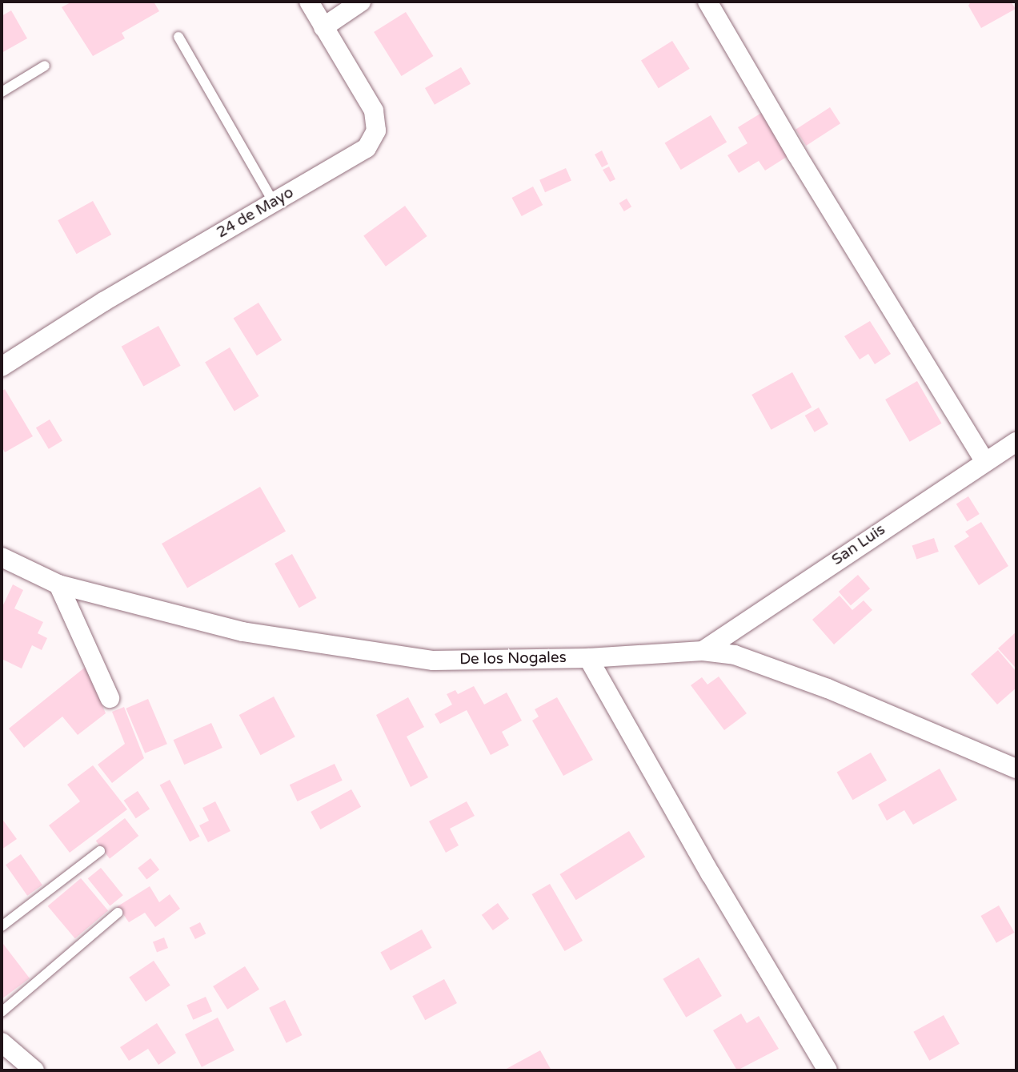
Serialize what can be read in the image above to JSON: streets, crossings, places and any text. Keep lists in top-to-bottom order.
{
  "streets": {
    "street": ["24 de Mayo", "San Luis", "De los Nogales"]
  },
  "crossings": [
    ["San Luis", "De los Nogales"]
  ]
}
